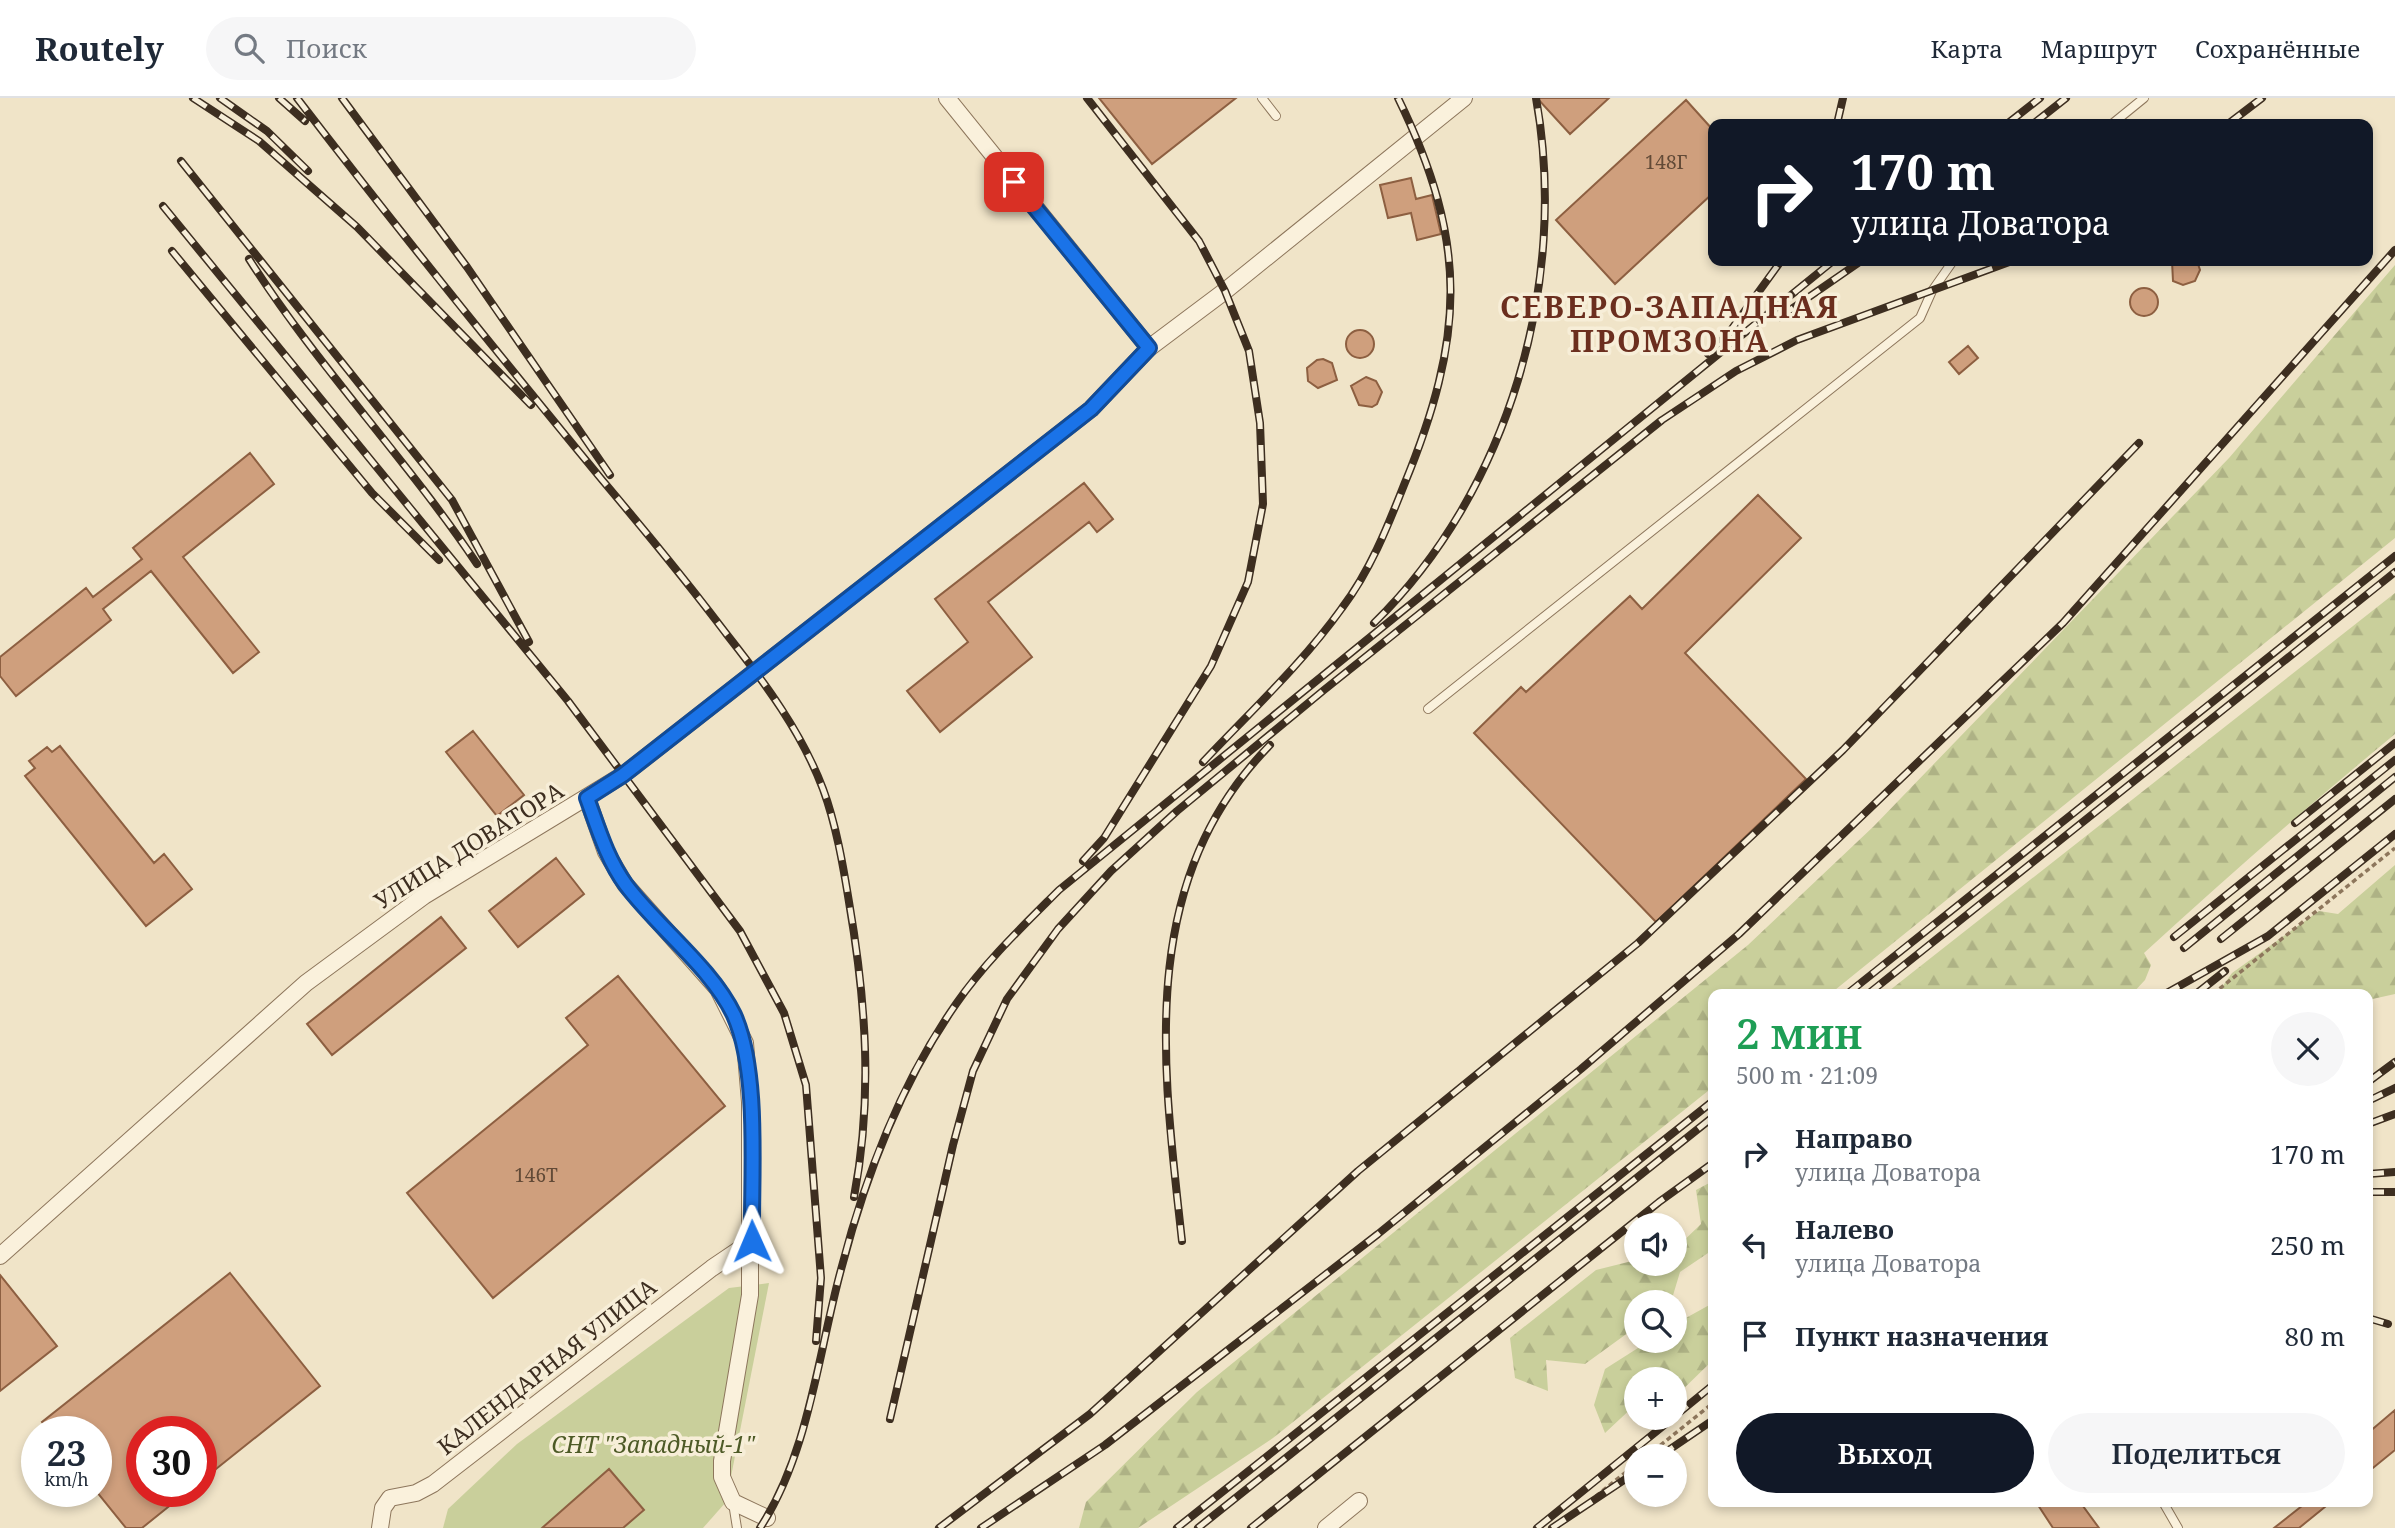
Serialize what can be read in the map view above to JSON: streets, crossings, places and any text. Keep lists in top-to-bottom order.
{
  "streets": {
    "street": ["УЛИЦА ДОВАТОРА", "КАЛЕНДАРНАЯ УЛИЦА"]
  },
  "districts": ["СЕВЕРО-ЗАПАДНАЯ ПРОМЗОНА"],
  "parks": ["СНТ \"Западный-1\""],
  "house_numbers": ["148Г", "146Т"],
  "page": {
    "header": "Routely",
    "search": "Поиск",
    "nav": ["Карта", "Маршрут", "Сохранённые"],
    "turn": ["170 m", "улица Доватора"],
    "heading": ["2 мин", "500 m · 21:09"],
    "list": [
      {
        "name": "Направо",
        "note": "улица Доватора",
        "value": "170 m"
      },
      {
        "name": "Налево",
        "note": "улица Доватора",
        "value": "250 m"
      },
      {
        "name": "Пункт назначения",
        "value": "80 m"
      }
    ],
    "map_buttons": ["+", "−"],
    "buttons": ["Выход", "Поделиться"],
    "speed": "23 km/h",
    "limit": "30"
  }
}
